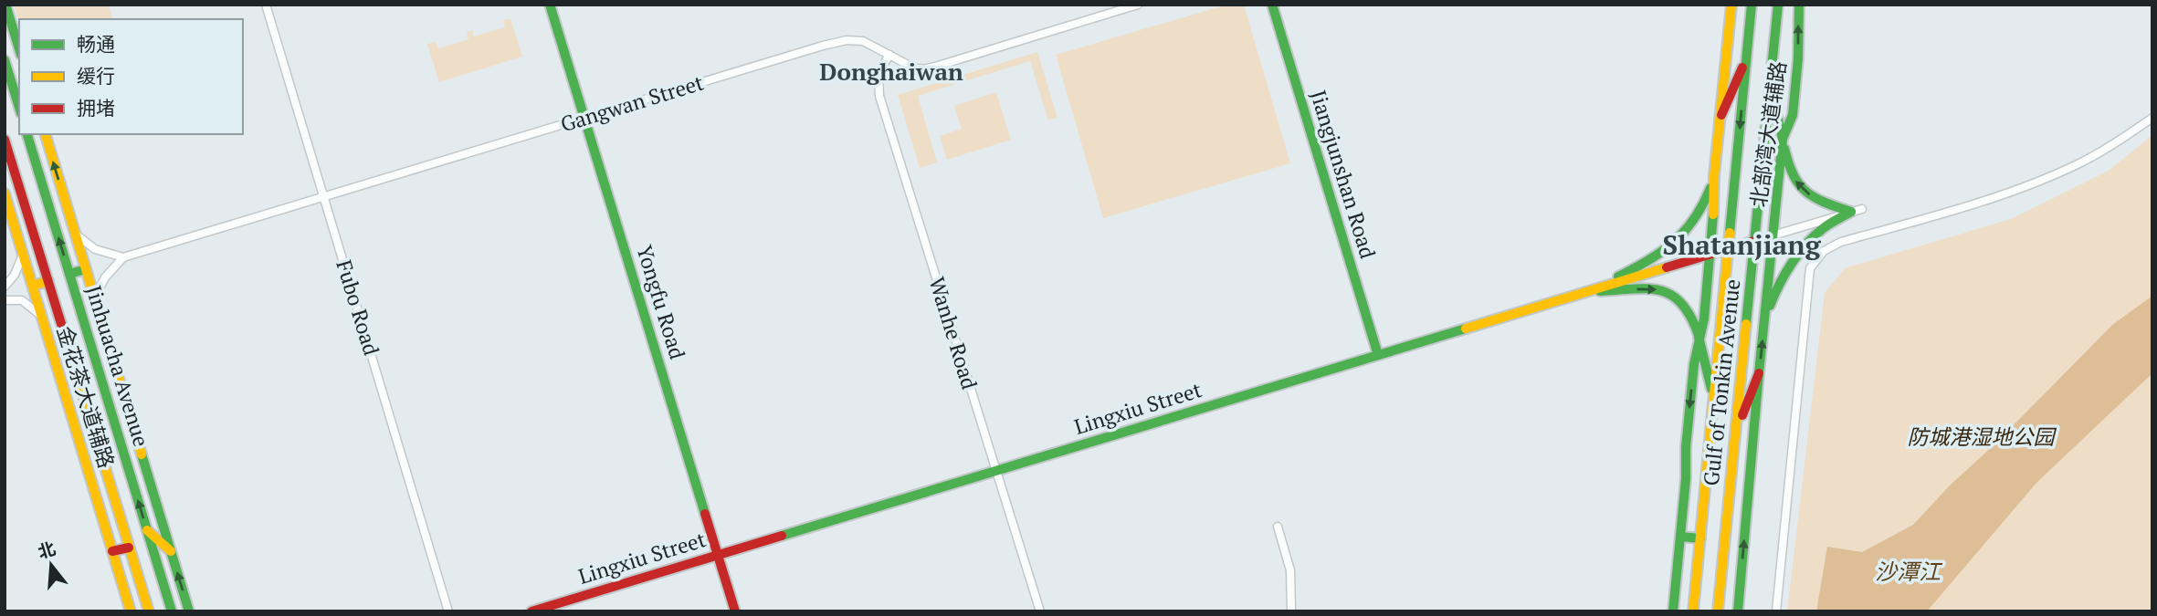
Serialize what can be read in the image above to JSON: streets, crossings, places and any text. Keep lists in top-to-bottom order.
{
  "streets": {
    "main road": [
      "北部湾大道辅路",
      "Jiangjunshan Road",
      "Yongfu Road",
      "Jinhuacha Avenue",
      "Gulf of Tonkin Avenue",
      "金花茶大道辅路",
      "Lingxiu Street"
    ],
    "street": ["Gangwan Street", "Fubo Road", "Wanhe Road"]
  },
  "crossings": [
    ["Gangwan Street", "Yongfu Road"],
    ["Gangwan Street", "Fubo Road"],
    ["Gangwan Street", "Wanhe Road"],
    ["Jiangjunshan Road", "Lingxiu Street"],
    ["Yongfu Road", "Lingxiu Street"],
    ["Wanhe Road", "Lingxiu Street"],
    ["Gulf of Tonkin Avenue", "Lingxiu Street"]
  ],
  "districts": ["Donghaiwan", "Shatanjiang"],
  "water": ["沙潭江"],
  "parks": ["防城港湿地公园"],
  "legend": ["畅通", "缓行", "拥堵"],
  "north": "top"
}
